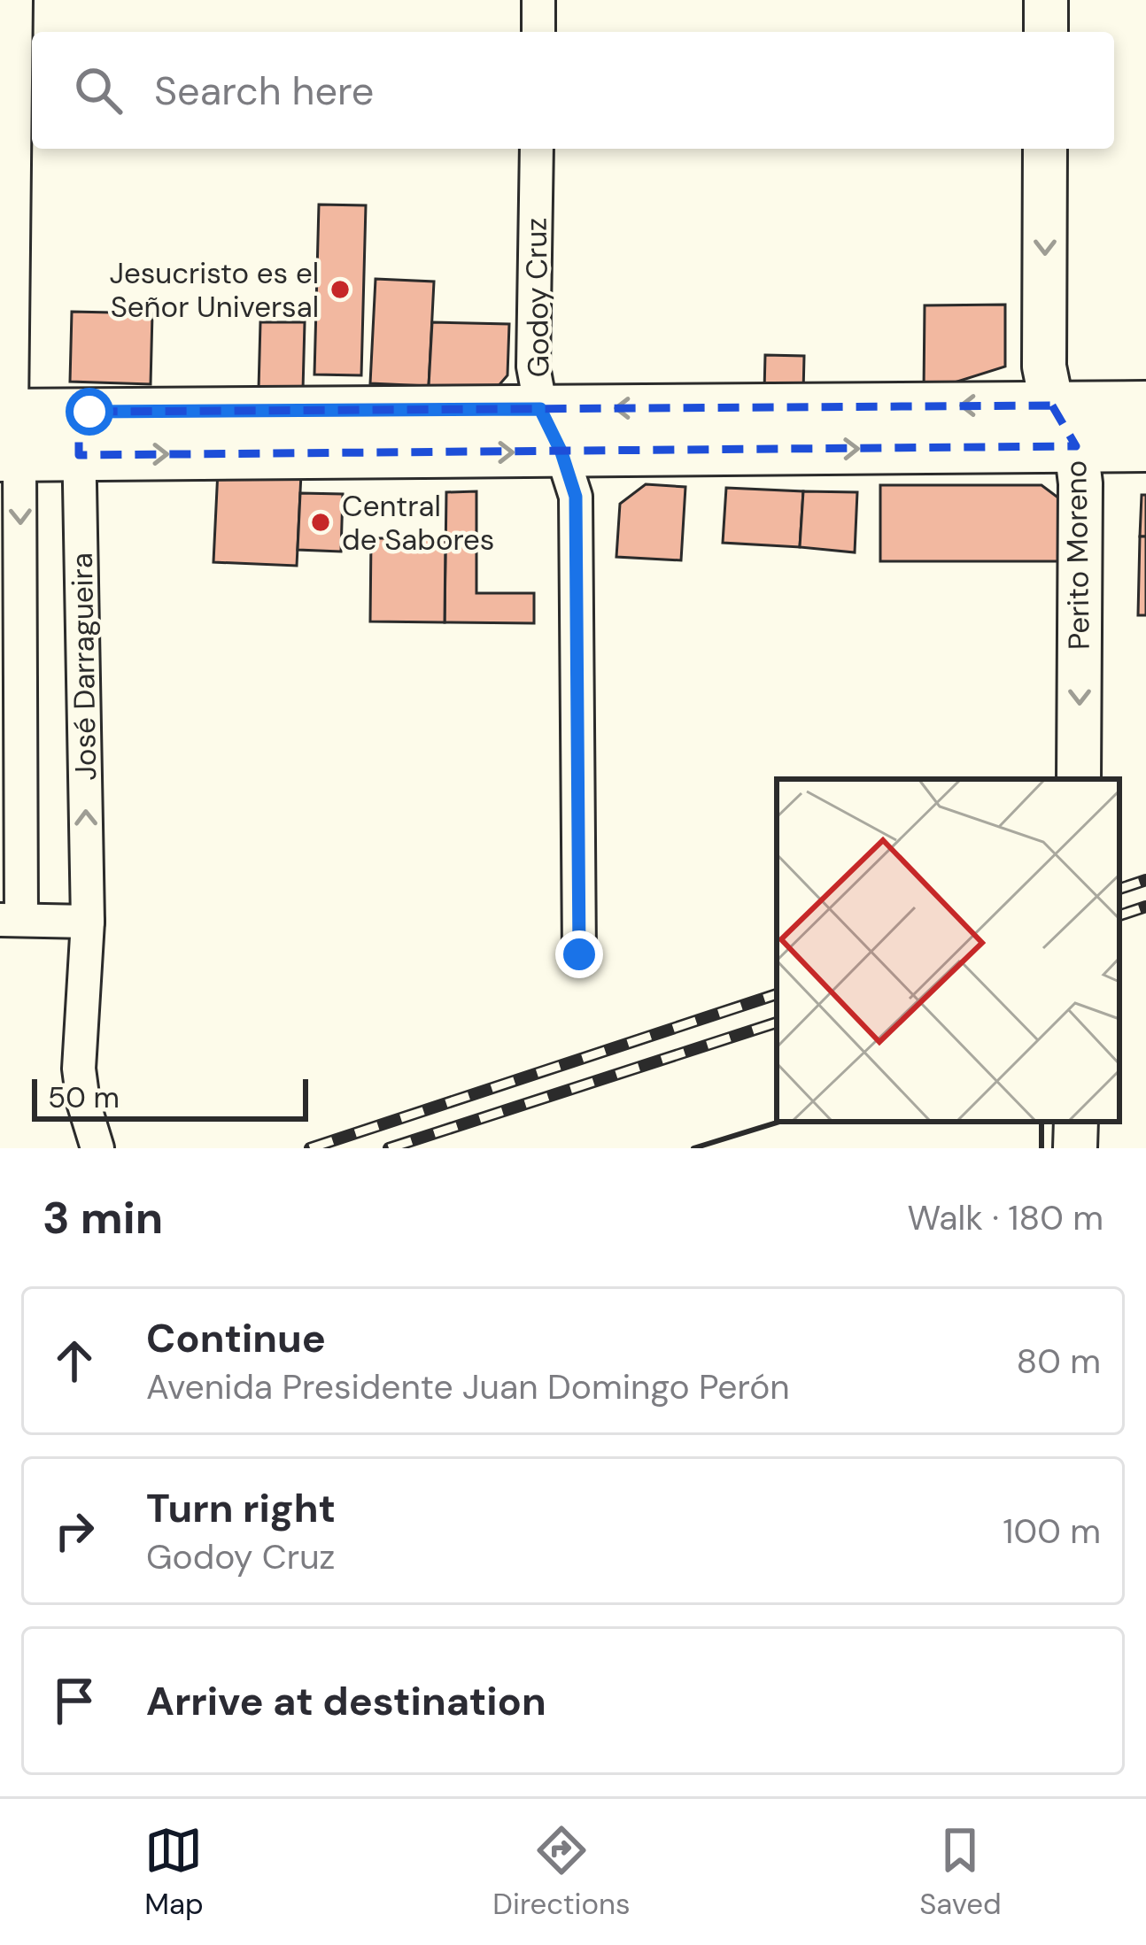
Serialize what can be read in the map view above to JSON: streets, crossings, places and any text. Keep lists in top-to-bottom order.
{
  "streets": {
    "street": ["Godoy Cruz", "Perito Moreno", "José Darragueira"]
  },
  "one_way": ["Perito Moreno"],
  "places": ["Jesucristo es el Señor Universal", "Central de Sabores"],
  "scale_bar": "50 m",
  "page": {
    "search": "Search here",
    "scale": "50 m",
    "heading": ["3 min", "Walk · 180 m"],
    "list": [
      ["Continue", "Avenida Presidente Juan Domingo Perón", "80 m"],
      ["Turn right", "Godoy Cruz", "100 m"],
      "Arrive at destination"
    ],
    "nav": ["Map", "Directions", "Saved"]
  }
}
